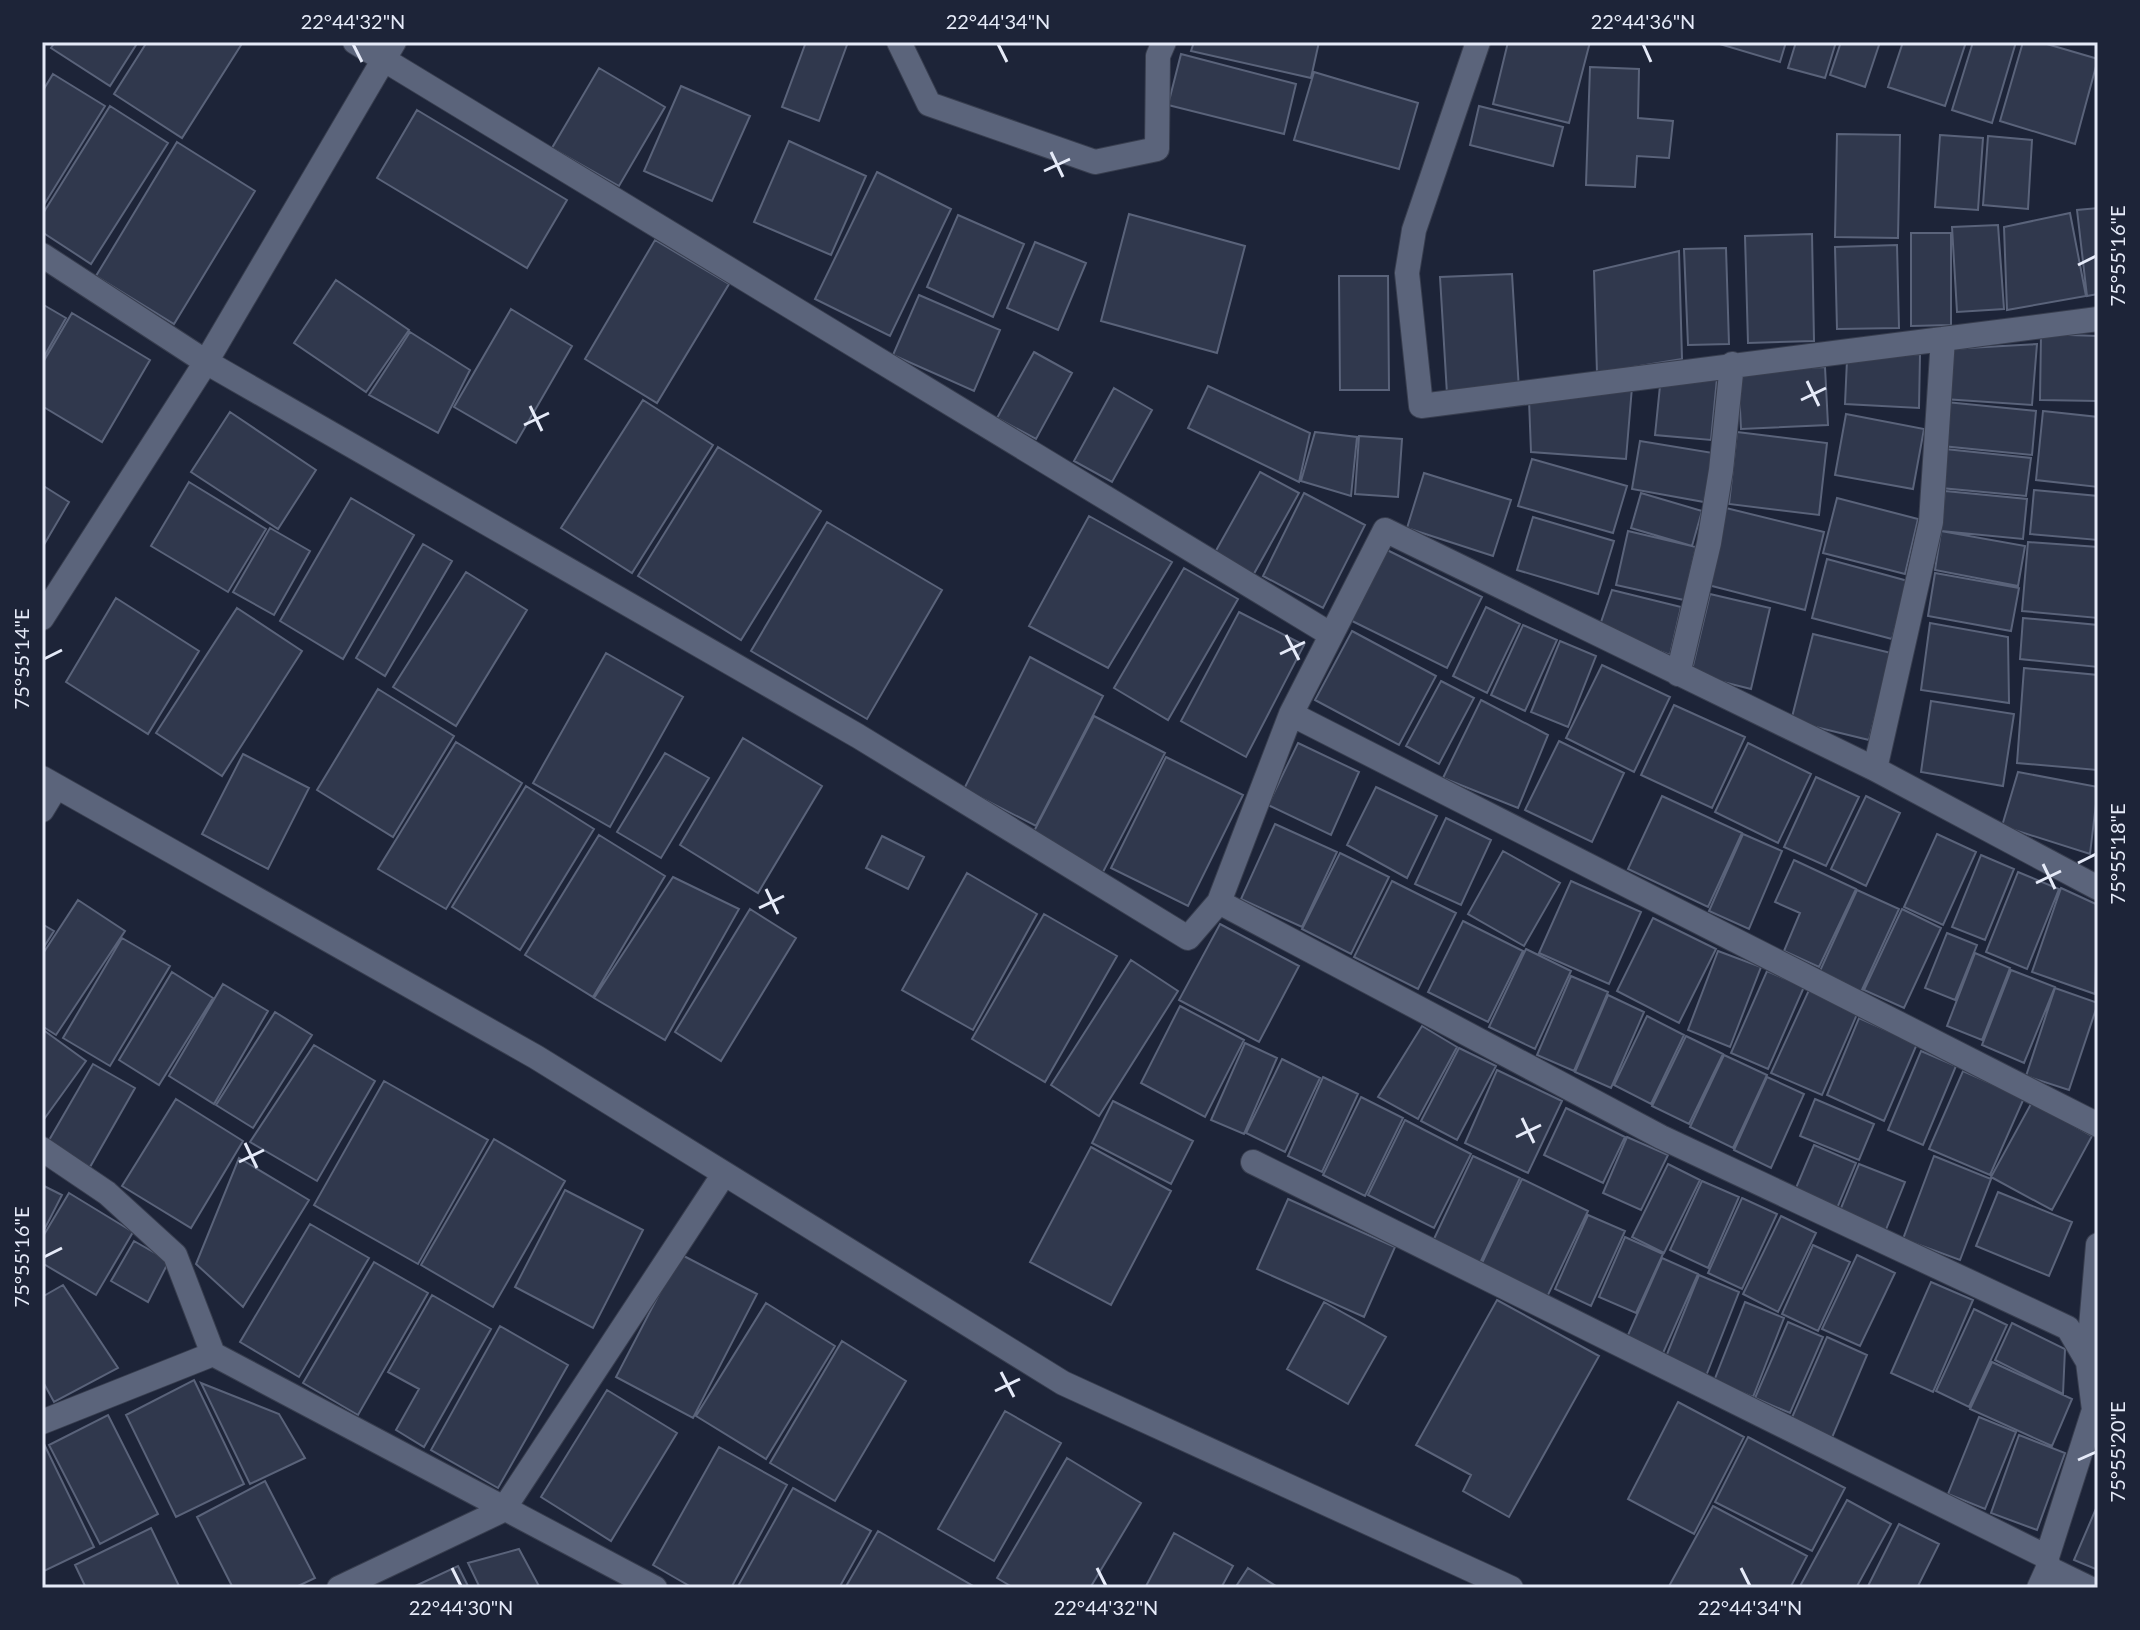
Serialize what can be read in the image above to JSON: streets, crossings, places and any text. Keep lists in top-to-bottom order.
{
  "coordinates": [
    "22°44'32\"N",
    "22°44'34\"N",
    "22°44'36\"N",
    "75°55'16\"E",
    "75°55'14\"E",
    "75°55'18\"E",
    "75°55'20\"E",
    "22°44'30\"N"
  ]
}
